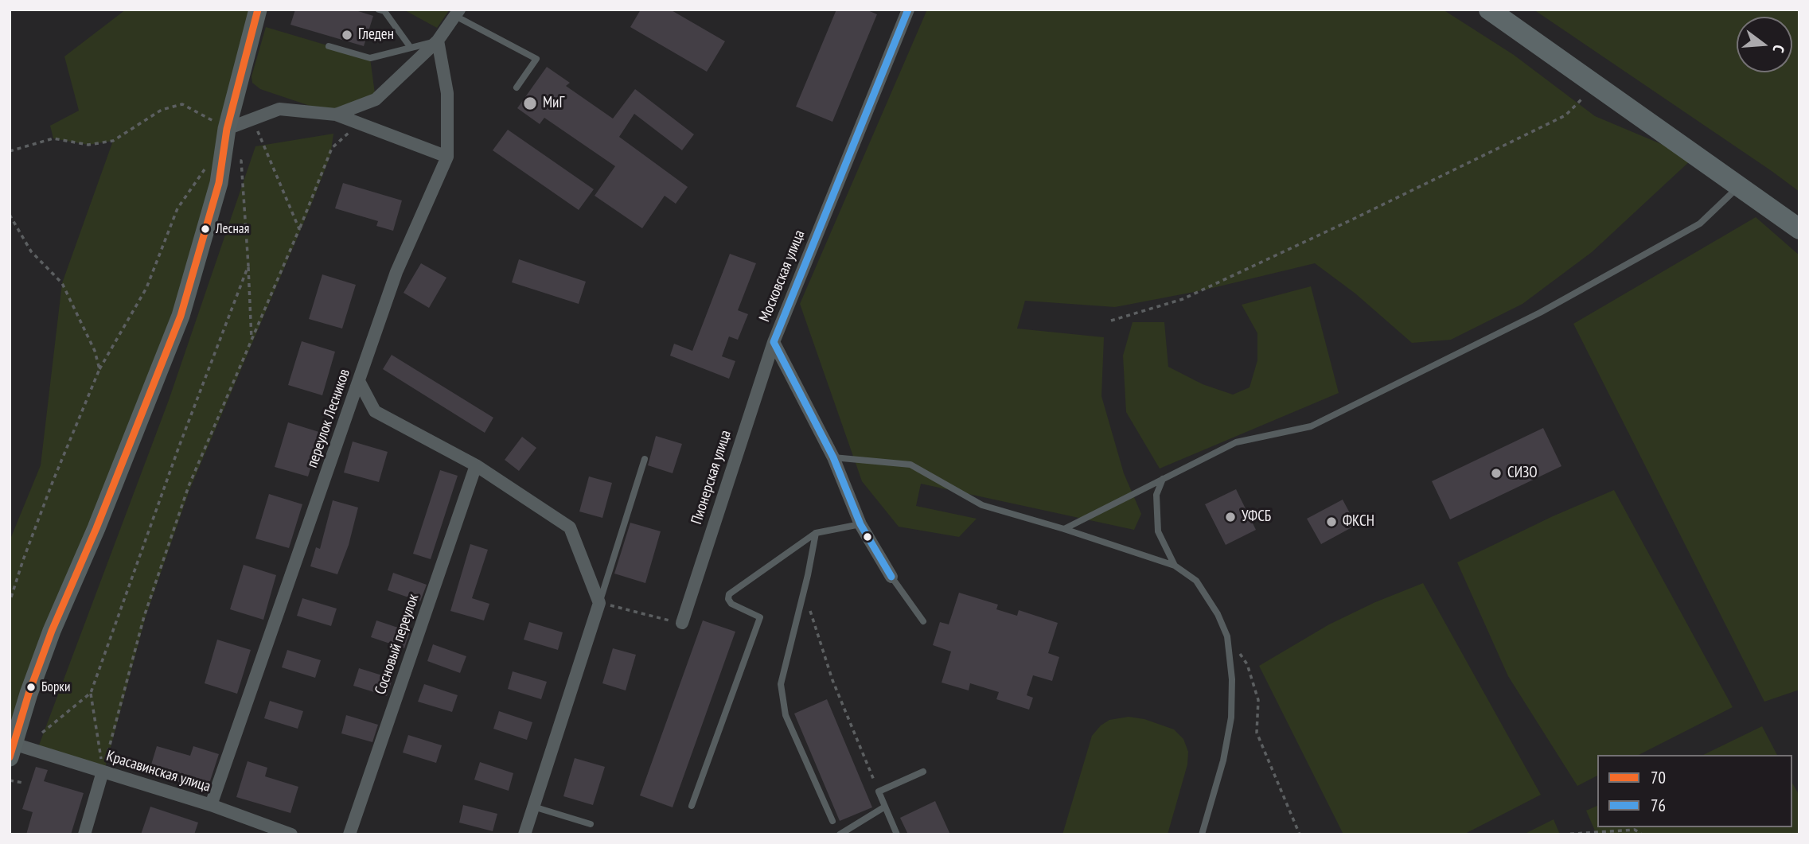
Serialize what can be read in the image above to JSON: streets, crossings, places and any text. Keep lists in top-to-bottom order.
{
  "streets": {
    "street": [
      "Московская улица",
      "переулок Лесников",
      "Пионерская улица",
      "Сосновый переулок",
      "Красавинская улица"
    ]
  },
  "crossings": [
    ["Московская улица", "Пионерская улица"],
    ["переулок Лесников", "Красавинская улица"]
  ],
  "places": [
    "Гледен",
    "МиГ",
    "Лесная",
    "СИЗО",
    "УФСБ",
    "ФКСН",
    "Борки"
  ],
  "lines": ["transit line 70", "transit line 76"],
  "legend": ["70", "76"],
  "north": "right"
}
